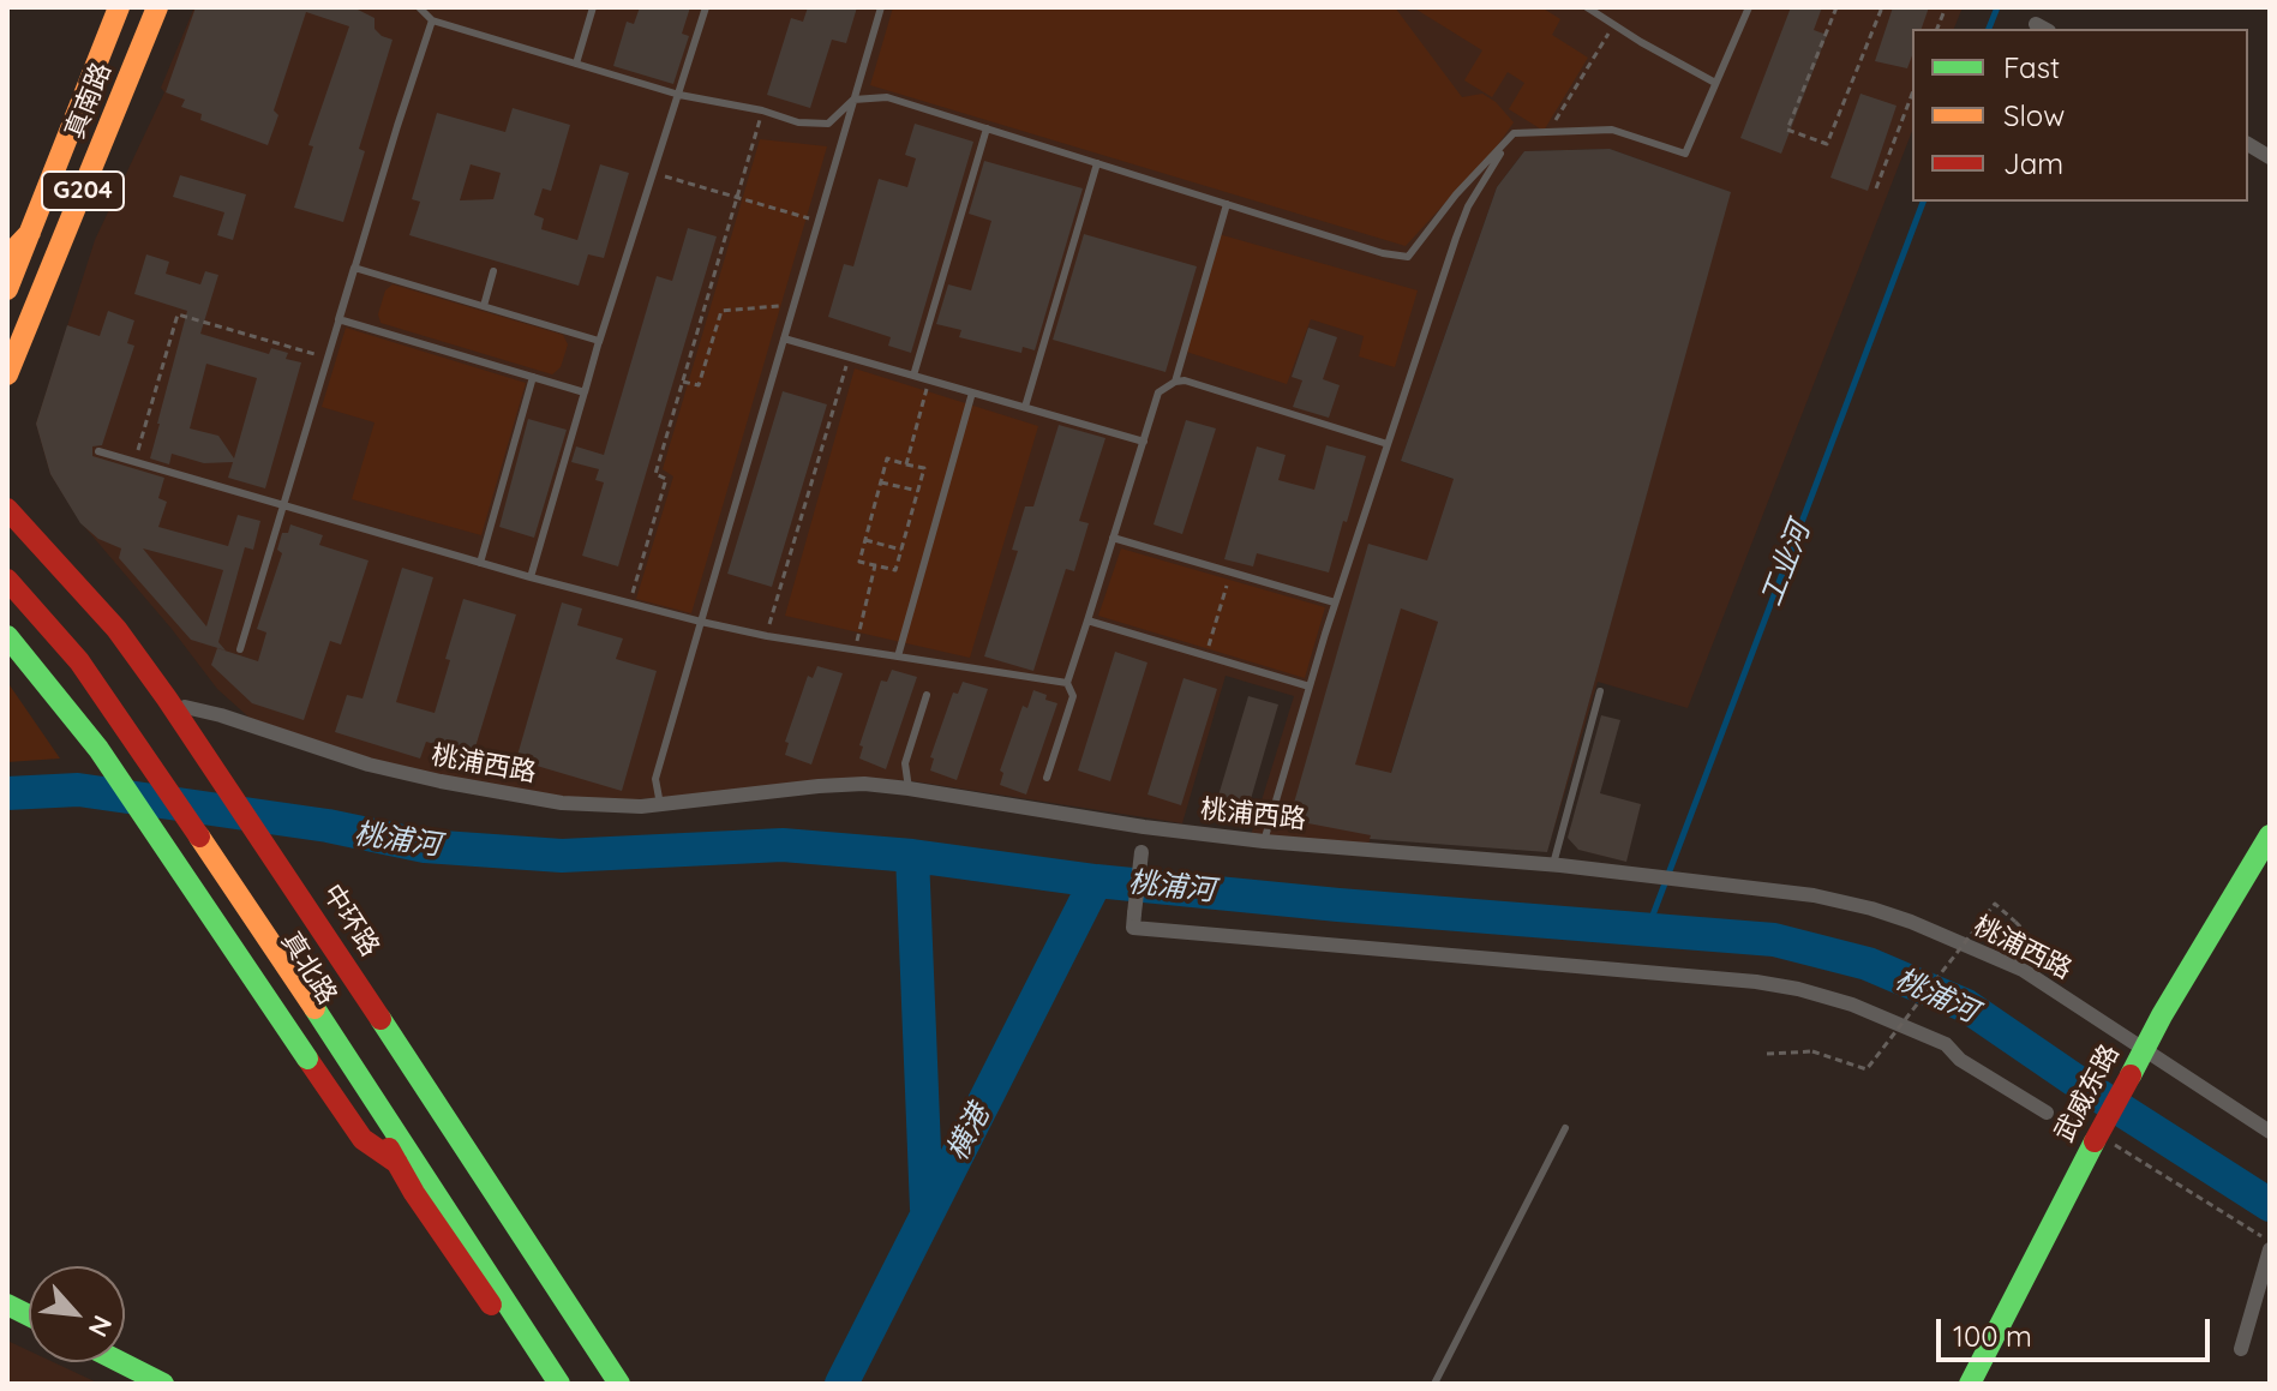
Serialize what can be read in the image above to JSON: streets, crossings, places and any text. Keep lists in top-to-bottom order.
{
  "streets": {
    "main road": [
      "真南路",
      "G204",
      "中环路",
      "真北路",
      "武威东路"
    ],
    "street": ["桃浦西路"]
  },
  "crossings": [
    ["桃浦西路", "武威东路"]
  ],
  "water": ["工业河", "桃浦河", "横港"],
  "legend": ["Fast", "Slow", "Jam"],
  "scale_bar": "100 m",
  "north": "bottom right"
}
